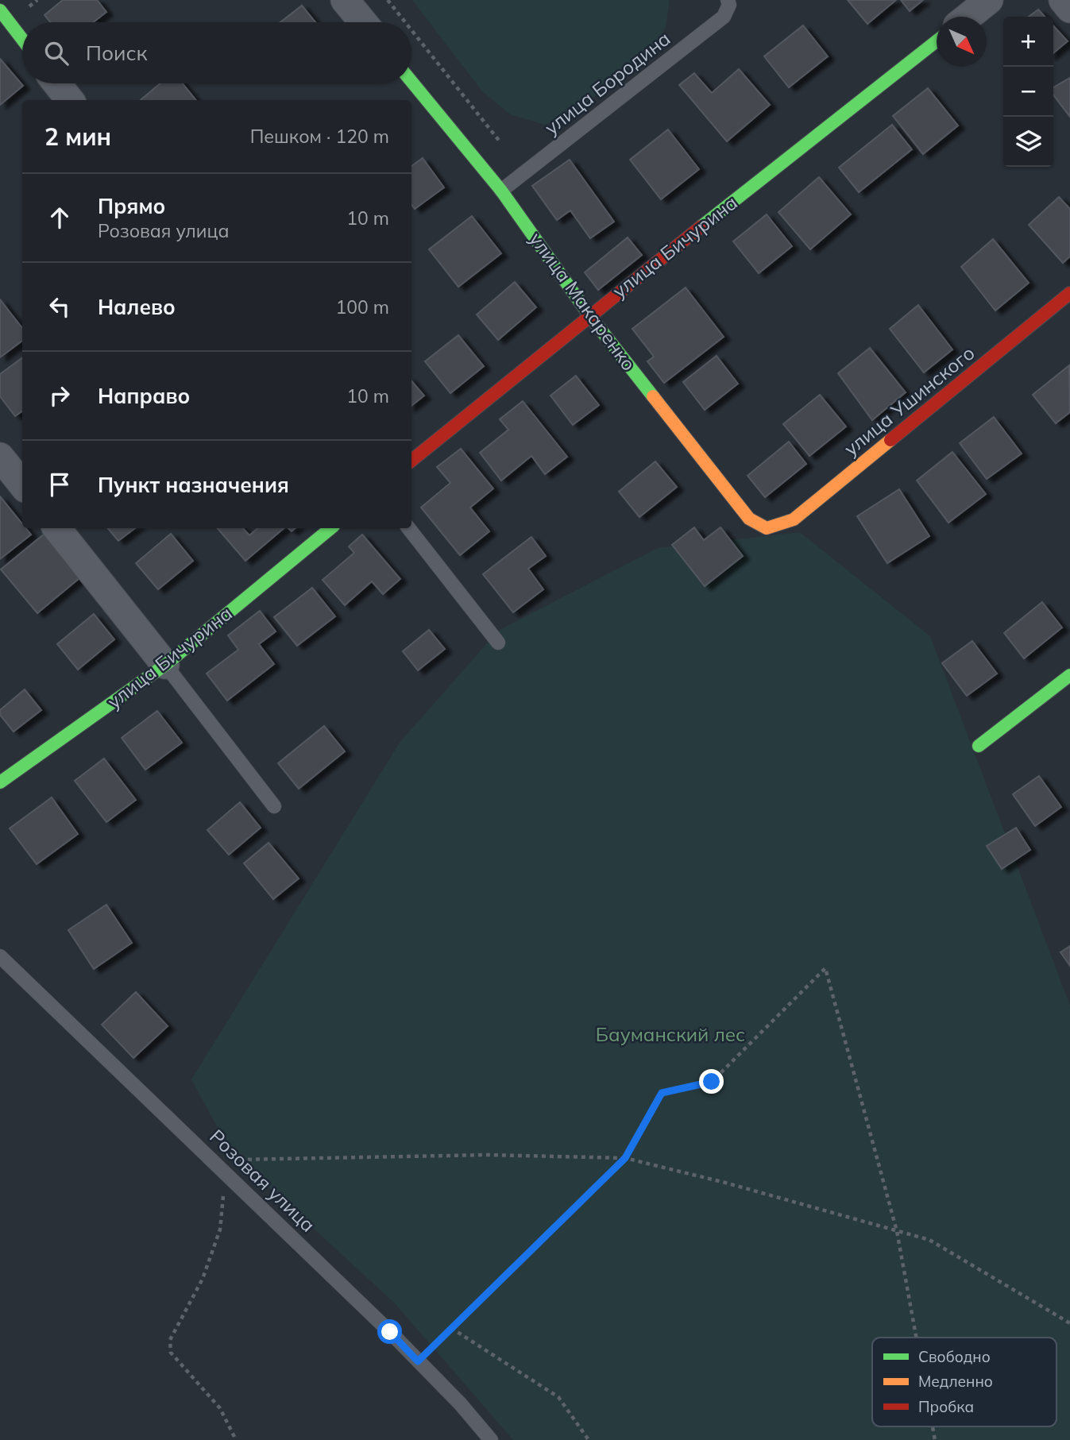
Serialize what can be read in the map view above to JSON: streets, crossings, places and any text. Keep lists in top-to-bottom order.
{
  "streets": {
    "street": ["улица Бичурина", "улица Макаренко", "улица Ушинского"],
    "lane": ["улица Бородина", "Розовая улица"]
  },
  "crossings": [
    ["улица Бородина", "улица Макаренко"],
    ["улица Бичурина", "улица Макаренко"],
    ["улица Макаренко", "улица Ушинского"]
  ],
  "parks": ["Бауманский лес"],
  "legend": ["Свободно", "Медленно", "Пробка"],
  "north": "bottom right",
  "page": {
    "map_buttons": ["+", "−"],
    "search": "Поиск",
    "heading": ["2 мин", "Пешком · 120 m"],
    "list": [
      ["Прямо", "Розовая улица", "10 m"],
      ["Налево", "100 m"],
      ["Направо", "10 m"],
      "Пункт назначения"
    ]
  }
}
